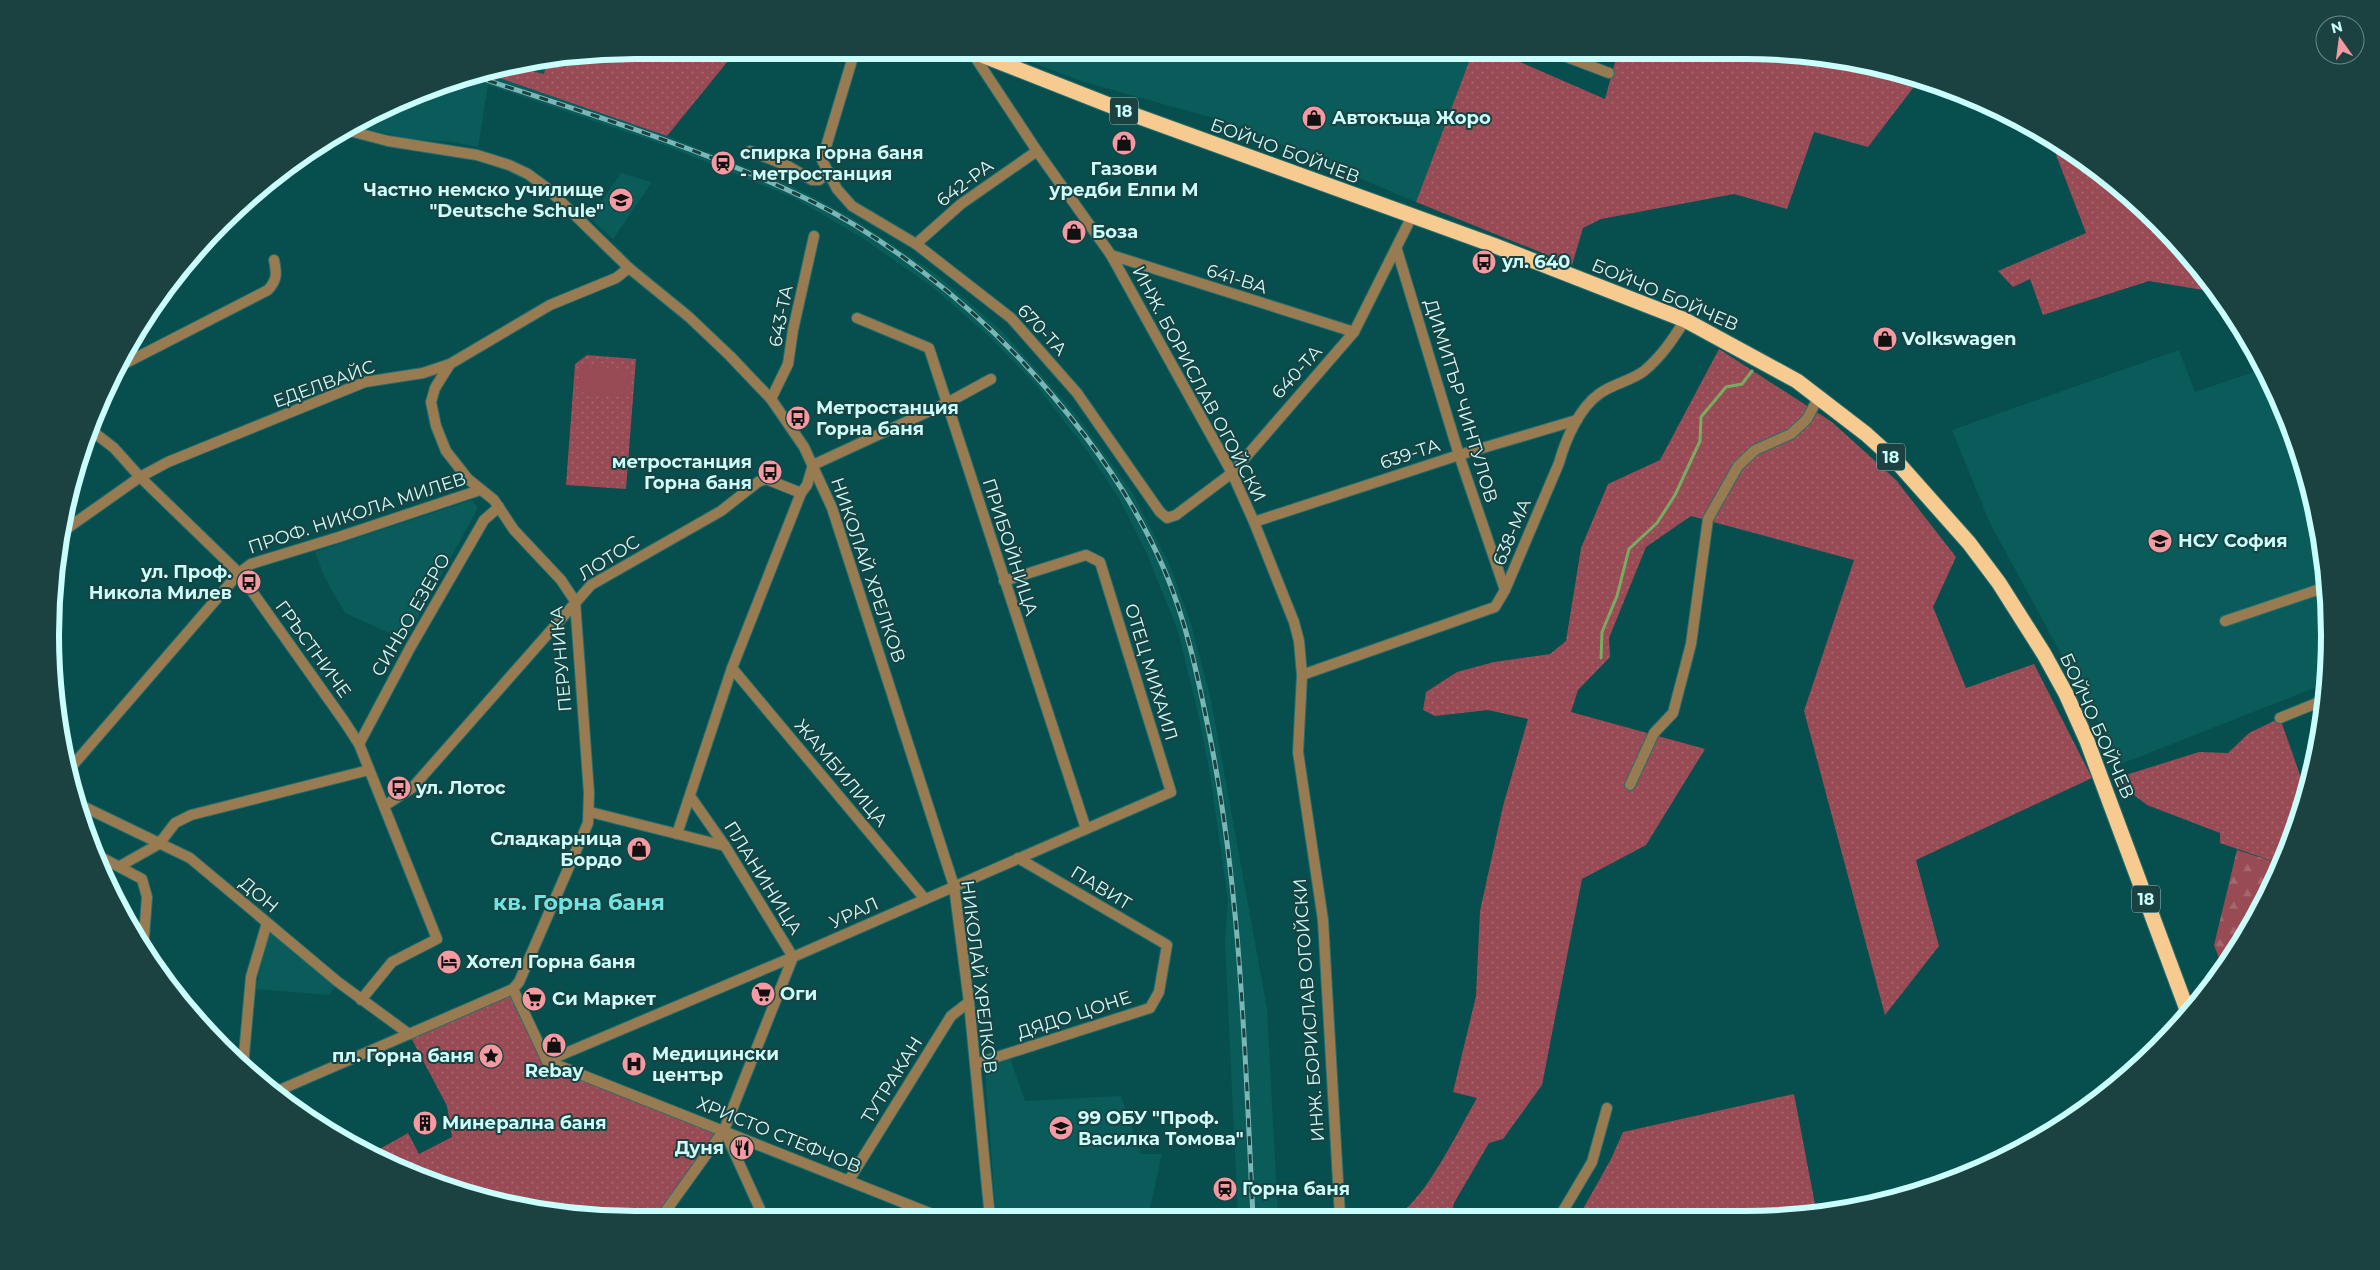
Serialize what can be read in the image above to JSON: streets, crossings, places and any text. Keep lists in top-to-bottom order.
{
  "streets": {
    "highway": ["18", "БОЙЧО БОЙЧЕВ"],
    "street": [
      "642-РА",
      "641-ВА",
      "643-ТА",
      "670-ТА",
      "640-ТА",
      "ЕДЕЛВАЙС",
      "ИНЖ. БОРИСЛАВ ОГОЙСКИ",
      "ДИМИТЪР ЧИНТУЛОВ",
      "639-ТА",
      "ПРОФ. НИКОЛА МИЛЕВ",
      "638-МА",
      "ПРИБОЙНИЦА",
      "ЛОТОС",
      "НИКОЛАЙ ХРЕЛКОВ",
      "СИНЬО ЕЗЕРО",
      "ГРЪСТНИЧЕ",
      "ПЕРУНИКА",
      "ОТЕЦ МИХАИЛ",
      "ЖАМБИЛИЦА",
      "ПЛАНИНИЦА",
      "ПАВИТ",
      "ДОН",
      "УРАЛ",
      "ДЯДО ЦОНЕ",
      "ТУТРАКАН",
      "ХРИСТО СТЕФЧОВ"
    ]
  },
  "crossings": [
    ["БОЙЧО БОЙЧЕВ", "640-ТА"],
    ["БОЙЧО БОЙЧЕВ", "638-МА"],
    ["642-РА", "670-ТА"],
    ["642-РА", "ИНЖ. БОРИСЛАВ ОГОЙСКИ"],
    ["641-ВА", "640-ТА"],
    ["641-ВА", "ИНЖ. БОРИСЛАВ ОГОЙСКИ"],
    ["643-ТА", "НИКОЛАЙ ХРЕЛКОВ"],
    ["670-ТА", "640-ТА"],
    ["640-ТА", "ИНЖ. БОРИСЛАВ ОГОЙСКИ"],
    ["640-ТА", "ДИМИТЪР ЧИНТУЛОВ"],
    ["ЕДЕЛВАЙС", "НИКОЛАЙ ХРЕЛКОВ"],
    ["ЕДЕЛВАЙС", "ГРЪСТНИЧЕ"],
    ["ЕДЕЛВАЙС", "ПЕРУНИКА"],
    ["ИНЖ. БОРИСЛАВ ОГОЙСКИ", "639-ТА"],
    ["ИНЖ. БОРИСЛАВ ОГОЙСКИ", "638-МА"],
    ["ДИМИТЪР ЧИНТУЛОВ", "639-ТА"],
    ["ДИМИТЪР ЧИНТУЛОВ", "638-МА"],
    ["639-ТА", "638-МА"],
    ["ПРОФ. НИКОЛА МИЛЕВ", "ГРЪСТНИЧЕ"],
    ["ПРОФ. НИКОЛА МИЛЕВ", "ПЕРУНИКА"],
    ["ПРИБОЙНИЦА", "ОТЕЦ МИХАИЛ"],
    ["ПРИБОЙНИЦА", "УРАЛ"],
    ["ЛОТОС", "ГРЪСТНИЧЕ"],
    ["ЛОТОС", "ПЕРУНИКА"],
    ["НИКОЛАЙ ХРЕЛКОВ", "УРАЛ"],
    ["НИКОЛАЙ ХРЕЛКОВ", "ДЯДО ЦОНЕ"],
    ["НИКОЛАЙ ХРЕЛКОВ", "ТУТРАКАН"],
    ["СИНЬО ЕЗЕРО", "ГРЪСТНИЧЕ"],
    ["СИНЬО ЕЗЕРО", "ПЕРУНИКА"],
    ["ГРЪСТНИЧЕ", "ДОН"],
    ["ОТЕЦ МИХАИЛ", "УРАЛ"],
    ["ЖАМБИЛИЦА", "УРАЛ"],
    ["ПЛАНИНИЦА", "УРАЛ"],
    ["ПЛАНИНИЦА", "ХРИСТО СТЕФЧОВ"],
    ["ПАВИТ", "УРАЛ"],
    ["ПАВИТ", "ДЯДО ЦОНЕ"],
    ["УРАЛ", "ХРИСТО СТЕФЧОВ"],
    ["ТУТРАКАН", "ХРИСТО СТЕФЧОВ"]
  ],
  "districts": ["кв. Горна баня"],
  "places": {
    "shop": [
      "Автокъща Жоро",
      "Газови уредби Елпи М",
      "Боза",
      "Volkswagen",
      "Сладкарница Бордо",
      "Rebay"
    ],
    "station": ["спирка Горна баня - метростанция", "Горна баня"],
    "school or university": ["Частно немско училище \"Deutsche Schule\"", "НСУ София", "99 ОБУ \"Проф. Василка Томова\""],
    "bus stop": [
      "ул. 640",
      "Метростанция Горна баня",
      "метростанция Горна баня",
      "ул. Проф. Никола Милев",
      "ул. Лотос"
    ],
    "hotel": ["Хотел Горна баня"],
    "supermarket": ["Оги", "Си Маркет"],
    "place": ["пл. Горна баня"],
    "hospital": ["Медицински център"],
    "building": ["Минерална баня"],
    "restaurant": ["Дуня"]
  },
  "north": "top"
}
